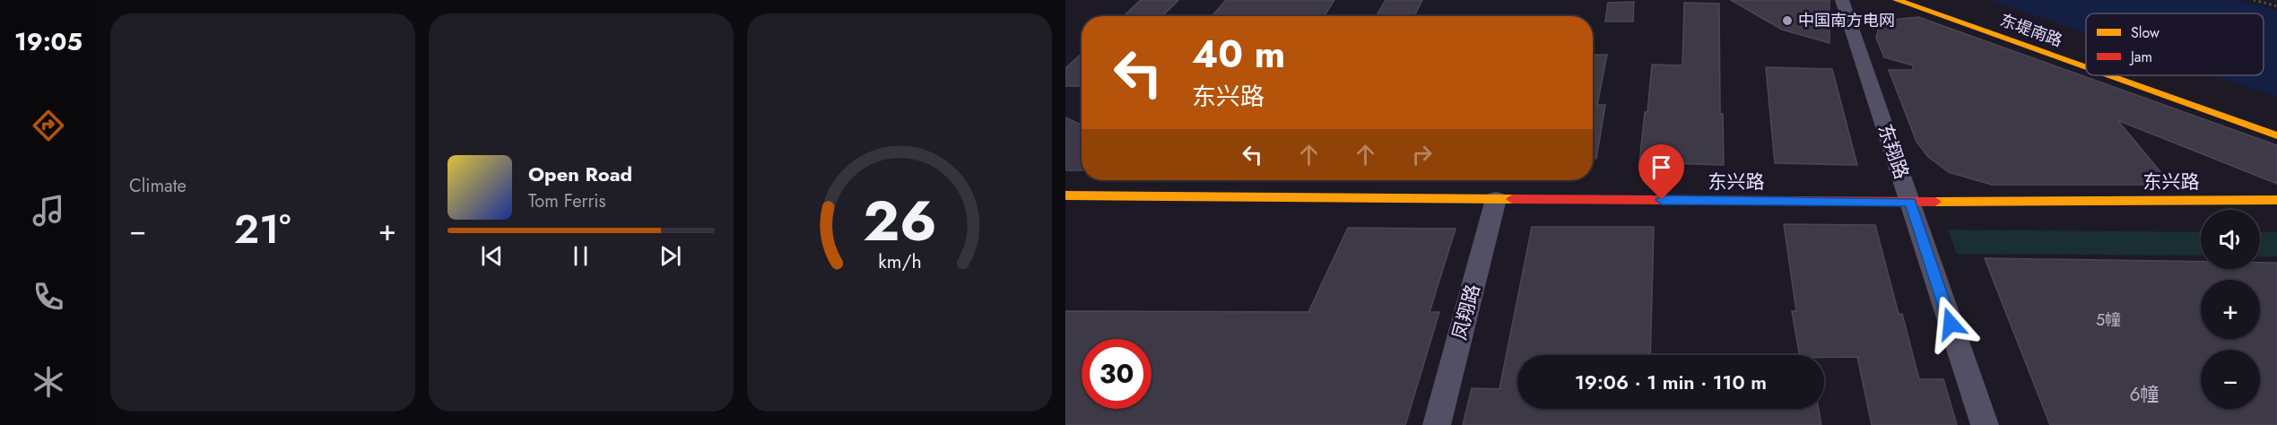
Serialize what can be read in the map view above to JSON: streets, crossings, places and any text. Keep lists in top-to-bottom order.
{
  "streets": {
    "street": [
      "东堤南路",
      "东翔路",
      "东兴路",
      "凤翔路"
    ]
  },
  "crossings": [
    ["东翔路", "东兴路"],
    ["东兴路", "凤翔路"]
  ],
  "places": ["中国南方电网"],
  "house_numbers": ["5幢", "6幢"],
  "legend": ["Slow", "Jam"],
  "page": {
    "tabs": "19:05",
    "tile": "Climate",
    "turn": ["40 m", "东兴路"],
    "song": ["Open Road", "Tom Ferris"],
    "heat": ["−", "21°", "+"],
    "map_buttons": ["+", "−"],
    "limit": "30",
    "trip": "19:06 · 1 min · 110 m",
    "gauge": ["26", "km/h"]
  }
}
